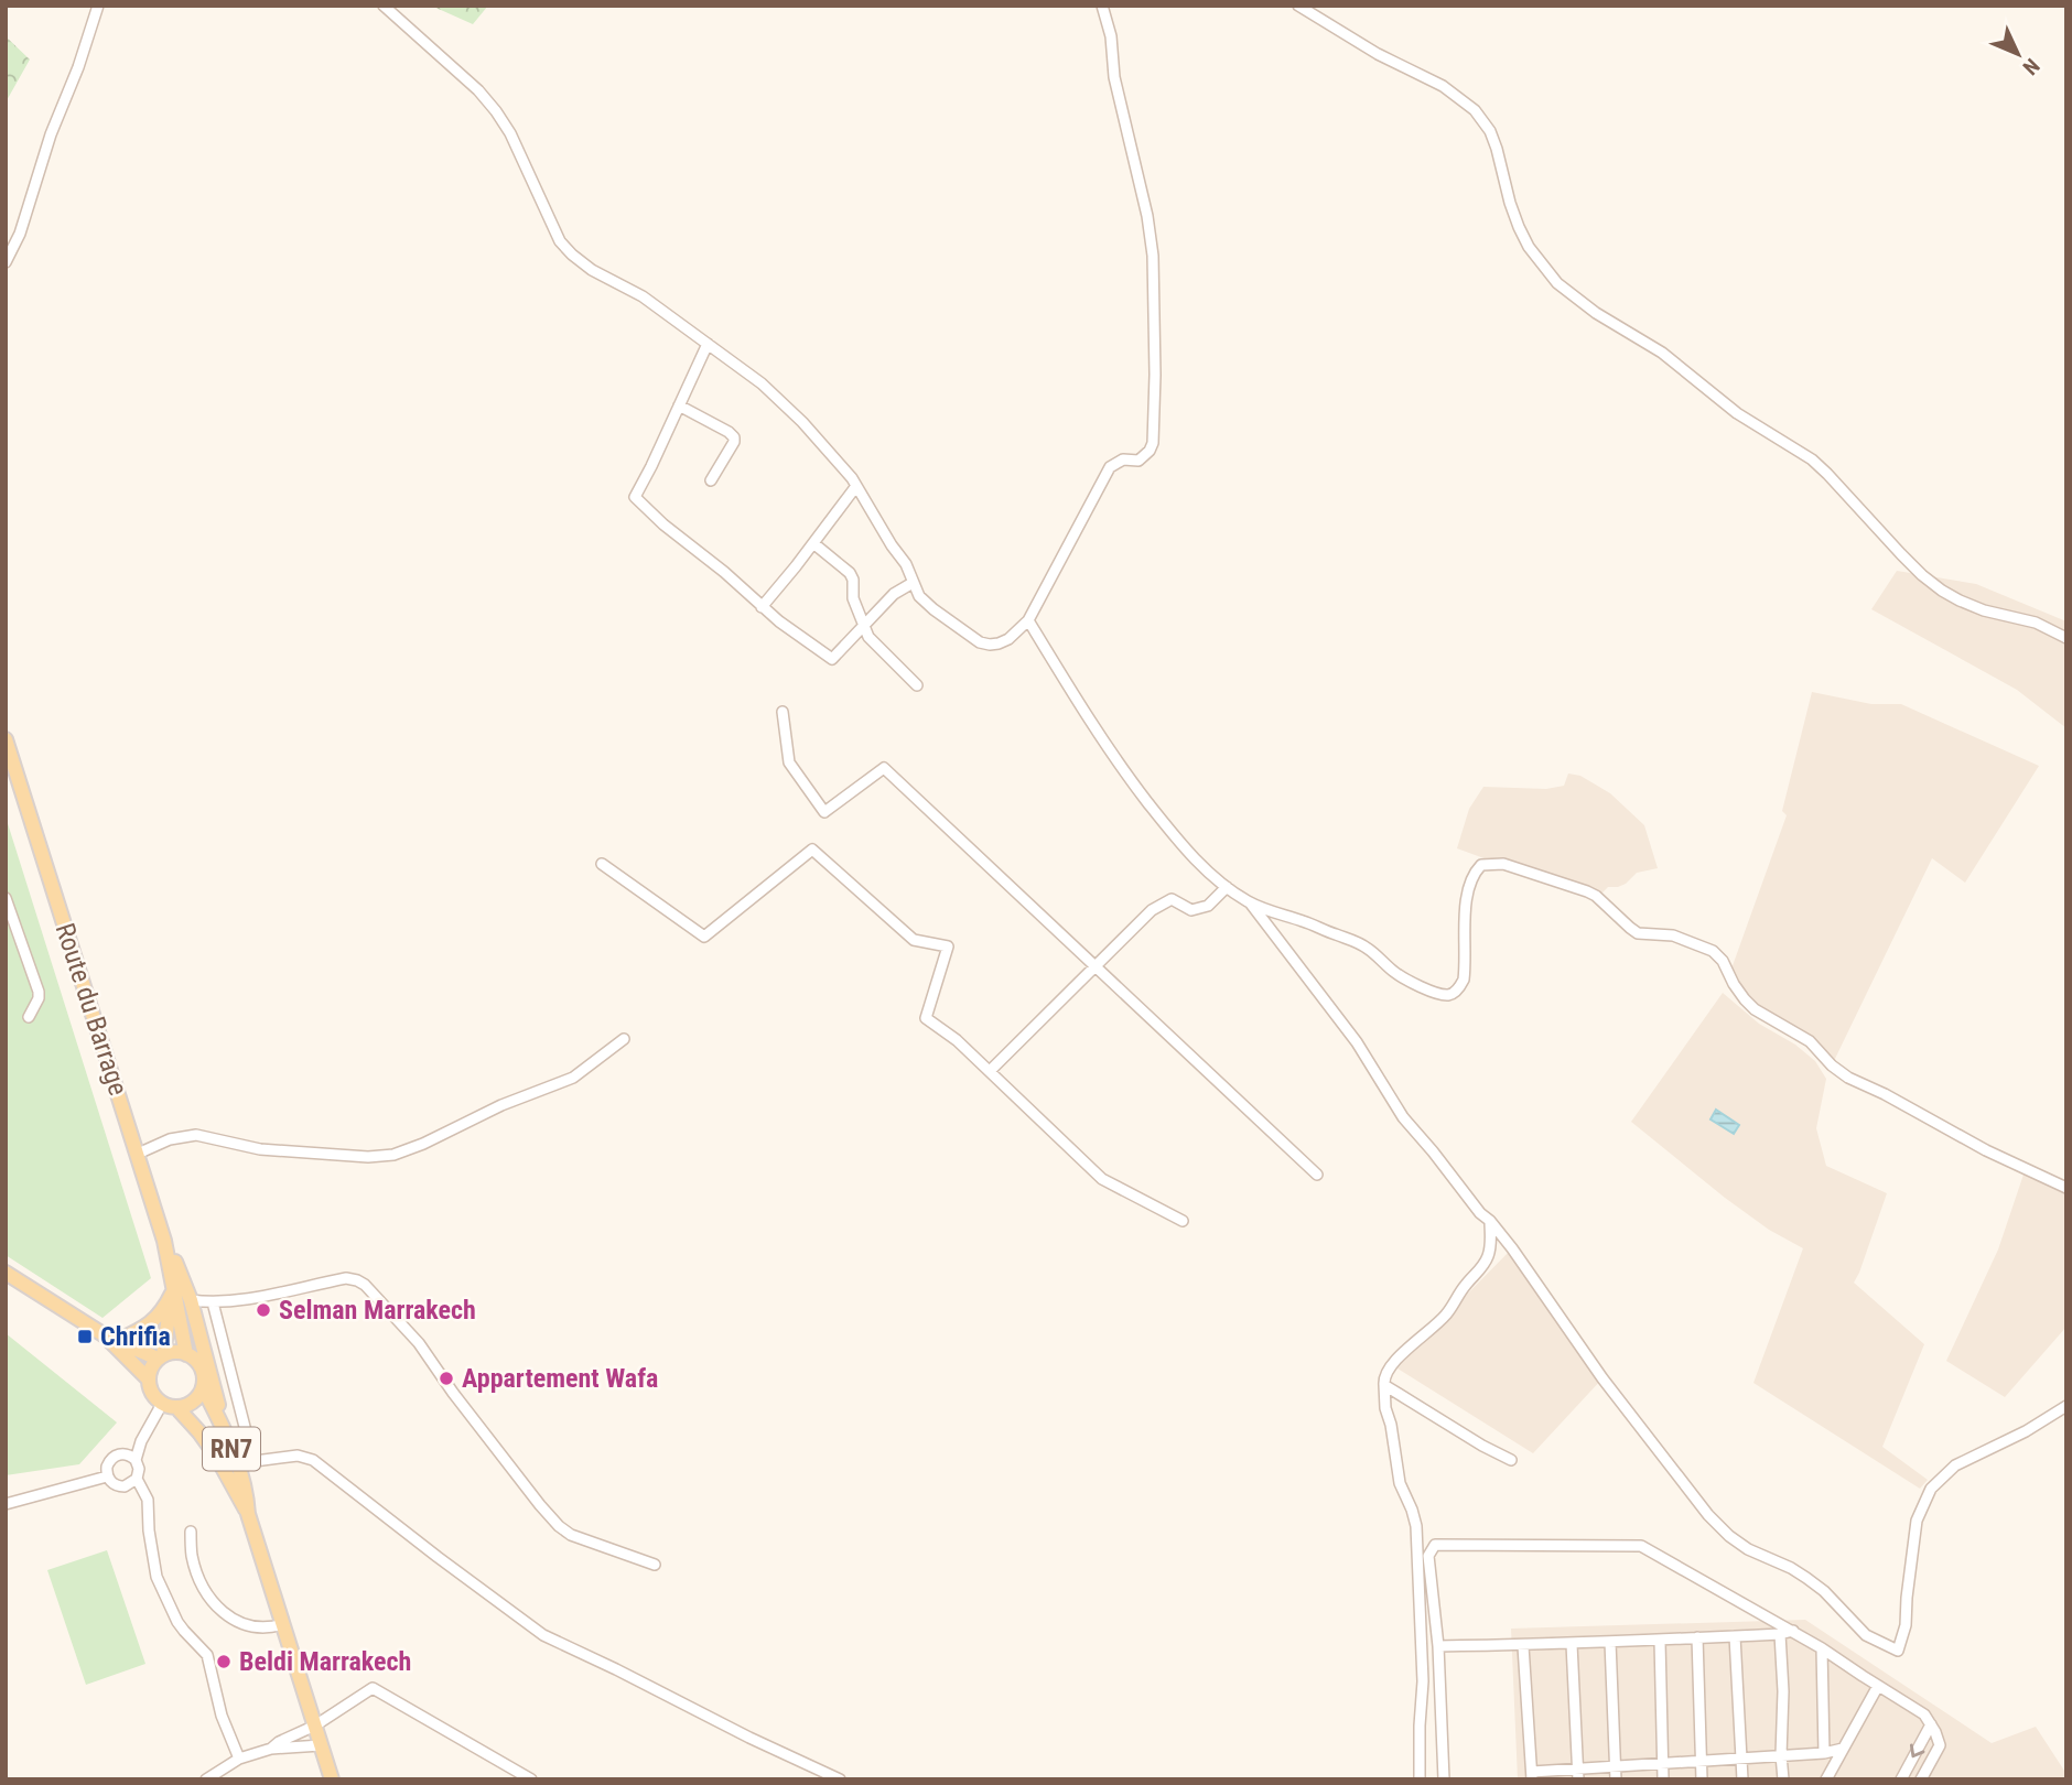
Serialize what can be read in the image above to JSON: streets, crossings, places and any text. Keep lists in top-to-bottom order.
{
  "streets": {
    "main road": ["Route du Barrage", "RN7"]
  },
  "crossings": [
    ["Route du Barrage", "RN7"]
  ],
  "places": {
    "other": ["Selman Marrakech", "Appartement Wafa", "Beldi Marrakech"],
    "transit": ["Chrifia"]
  },
  "north": "bottom right"
}
